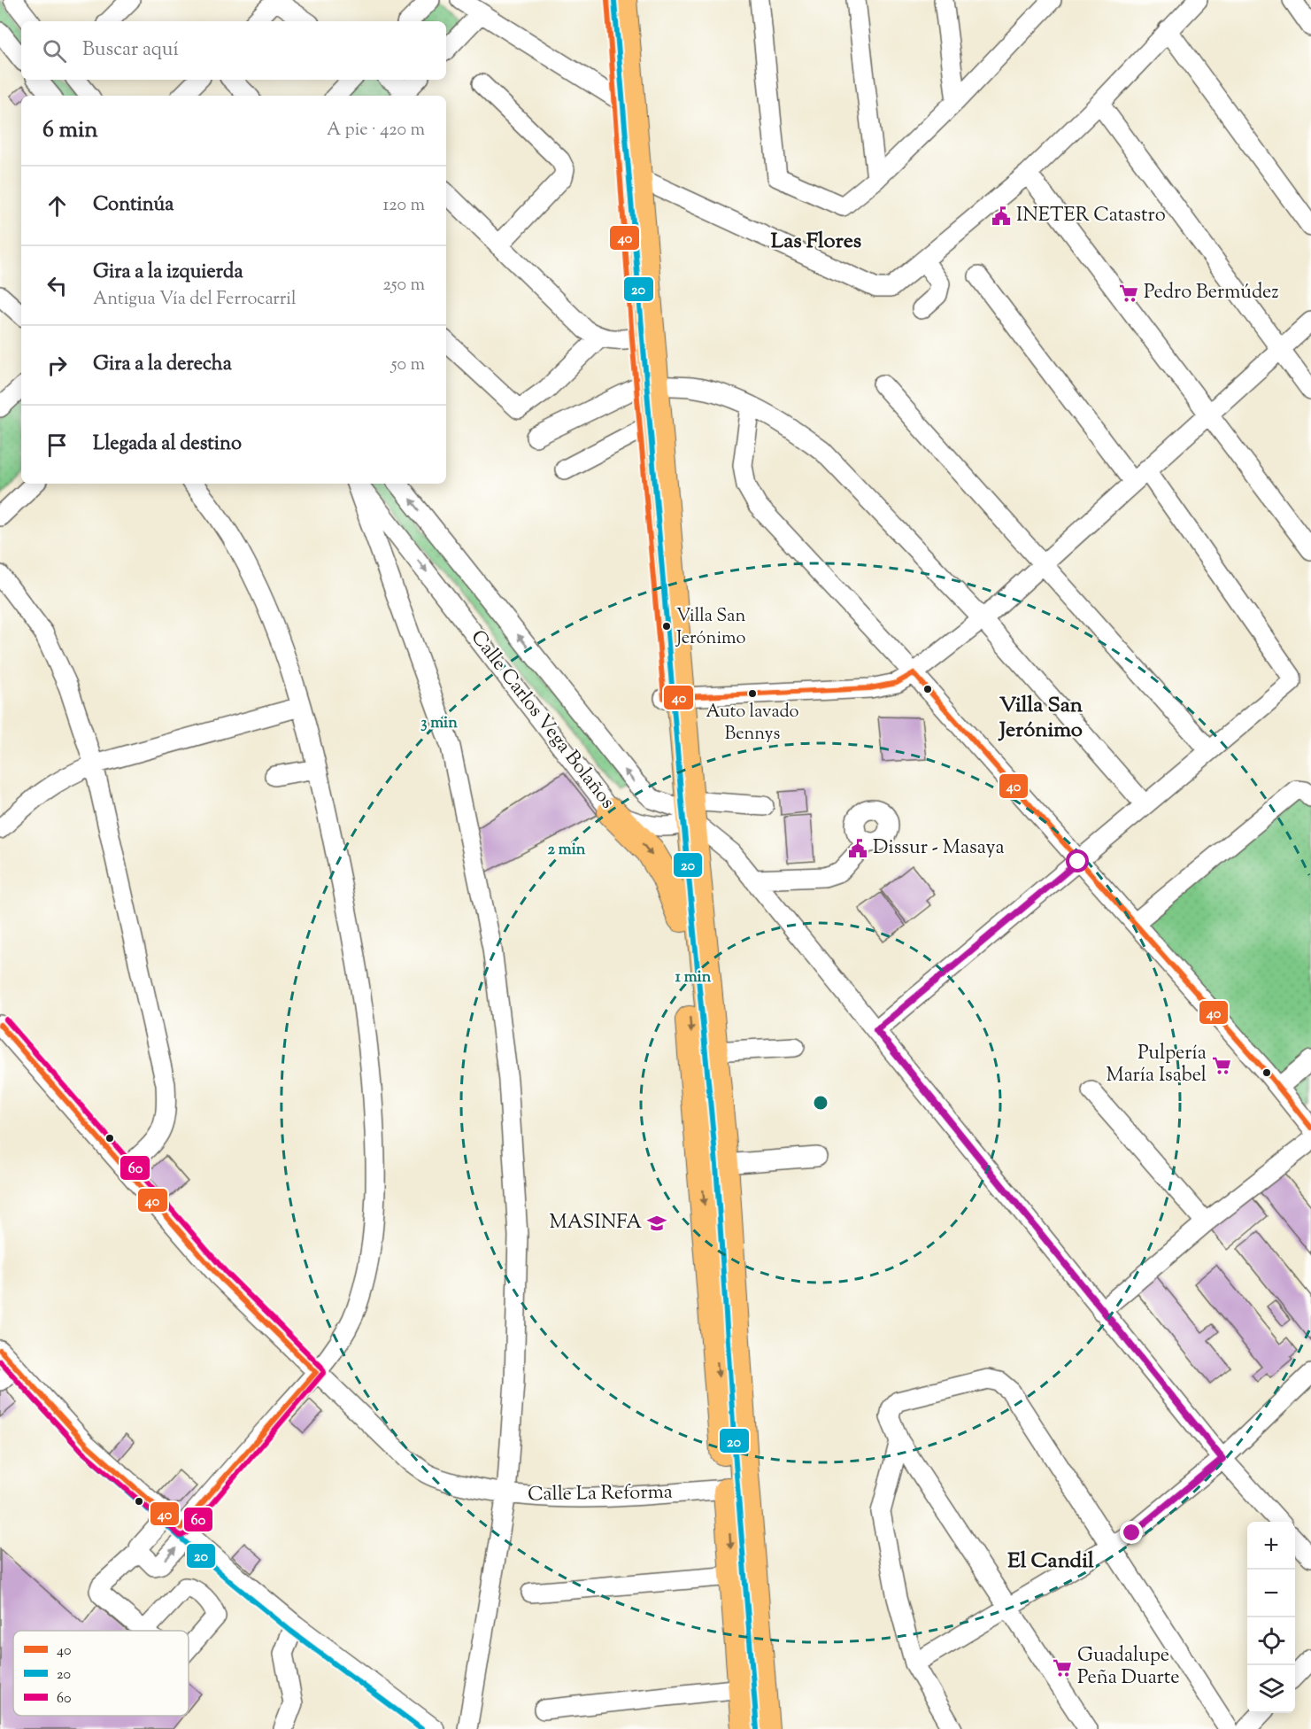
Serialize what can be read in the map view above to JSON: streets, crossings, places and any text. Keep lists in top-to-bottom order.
{
  "streets": {
    "street": ["Calle Carlos Vega Bolaños", "Calle La Reforma"]
  },
  "districts": ["Las Flores", "Villa San Jerónimo", "El Candil"],
  "places": {
    "public building": ["INETER Catastro", "Dissur - Masaya"],
    "supermarket": ["Pedro Bermúdez", "Pulpería María Isabel", "Guadalupe Peña Duarte"],
    "other": ["Villa San Jerónimo", "Auto lavado Bennys"],
    "school or university": ["MASINFA"]
  },
  "lines": ["transit line 40", "transit line 20", "transit line 60"],
  "legend": ["40", "20", "60"],
  "page": {
    "search": "Buscar aquí",
    "heading": ["6 min", "A pie · 420 m"],
    "list": [
      ["Continúa", "120 m"],
      ["Gira a la izquierda", "Antigua Vía del Ferrocarril", "250 m"],
      ["Gira a la derecha", "50 m"],
      "Llegada al destino"
    ],
    "map_buttons": ["+", "−"]
  },
  "rings": ["3 min", "2 min", "1 min"]
}
